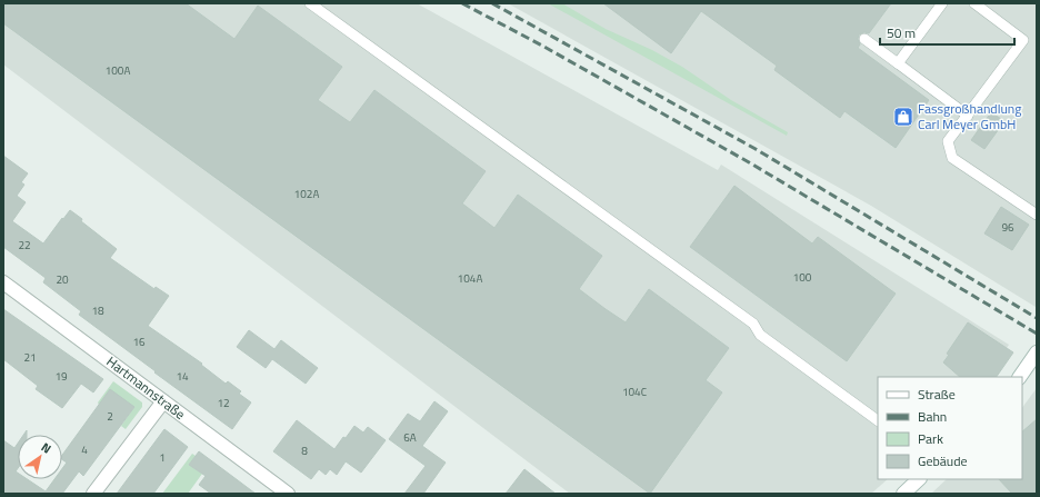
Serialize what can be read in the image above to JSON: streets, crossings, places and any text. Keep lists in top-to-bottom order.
{
  "streets": {
    "street": ["Hartmannstraße"]
  },
  "places": {
    "shop": ["Fassgroßhandlung Carl Meyer GmbH"]
  },
  "house_numbers": [
    "100A",
    "102A",
    "96",
    "22",
    "100",
    "104A",
    "20",
    "18",
    "16",
    "21",
    "19",
    "14",
    "104C",
    "12",
    "2",
    "6A",
    "4",
    "8",
    "1"
  ],
  "legend": [
    "Straße",
    "Bahn",
    "Park",
    "Gebäude"
  ],
  "scale_bar": "50 m",
  "north": "top right"
}
